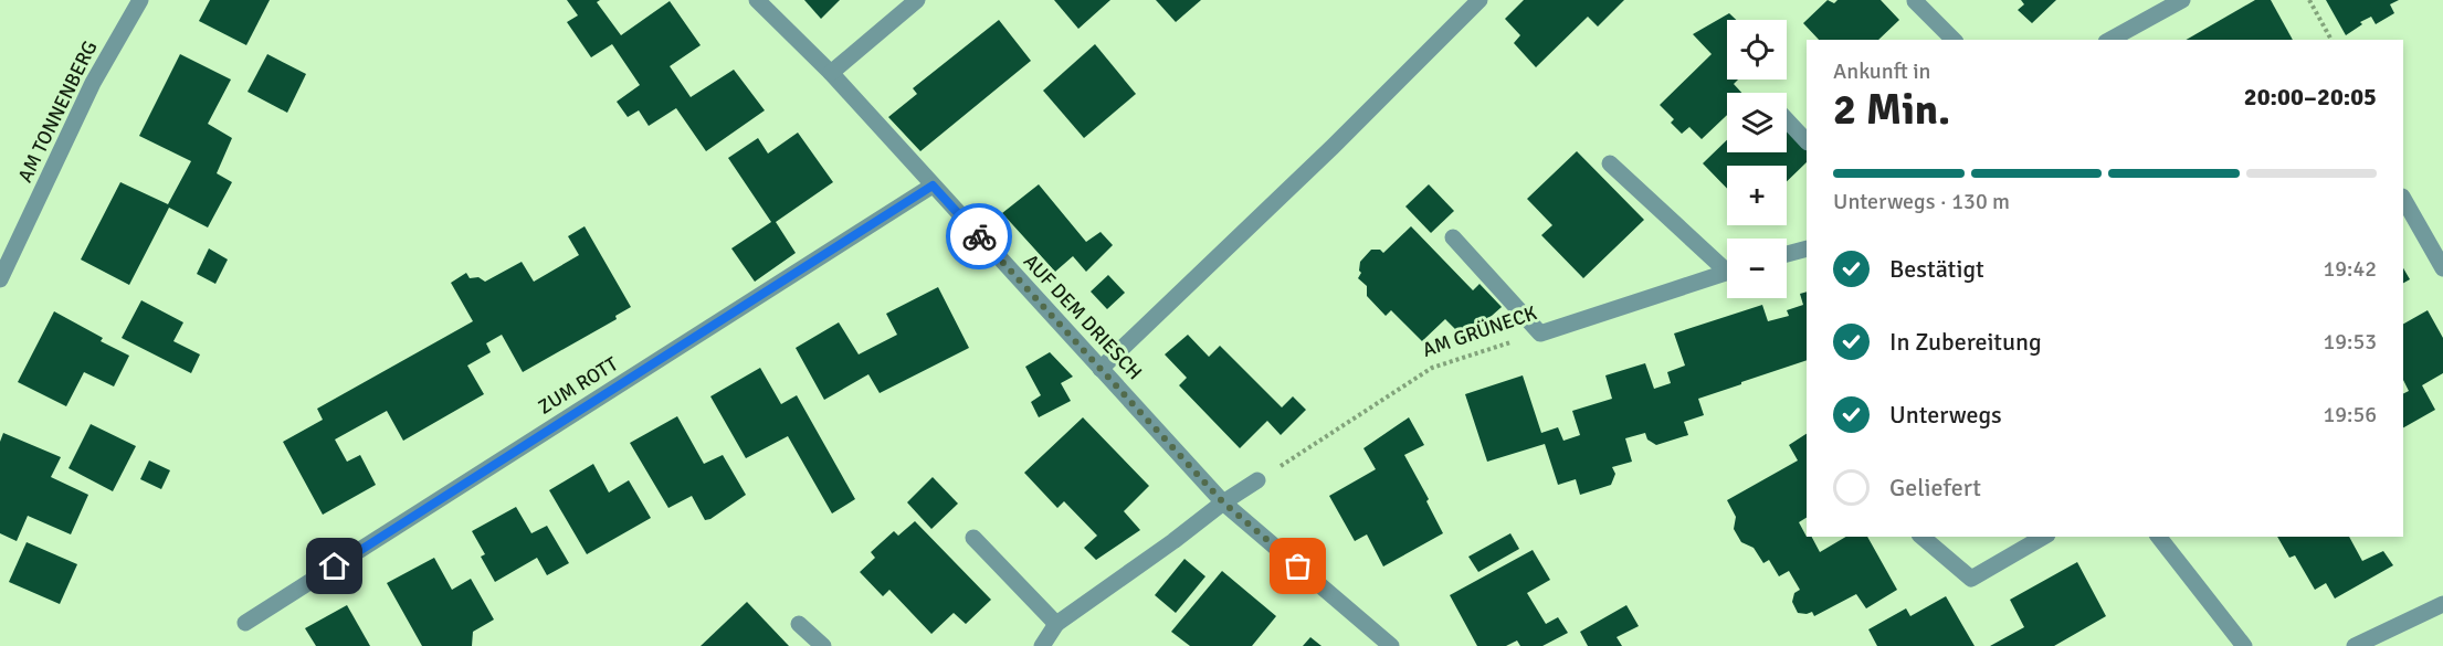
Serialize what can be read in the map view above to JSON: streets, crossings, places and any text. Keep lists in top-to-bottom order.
{
  "streets": {
    "street": [
      "AM TONNENBERG",
      "AUF DEM DRIESCH",
      "AM GRÜNECK",
      "ZUM ROTT"
    ]
  },
  "crossings": [
    ["AUF DEM DRIESCH", "ZUM ROTT"]
  ],
  "page": {
    "map_buttons": ["+", "−"],
    "heading": ["2 Min.", "Ankunft in", "20:00–20:05"],
    "bar": "Unterwegs · 130 m",
    "list": [
      ["Bestätigt", "19:42"],
      ["In Zubereitung", "19:53"],
      ["Unterwegs", "19:56"],
      "Geliefert"
    ]
  }
}
